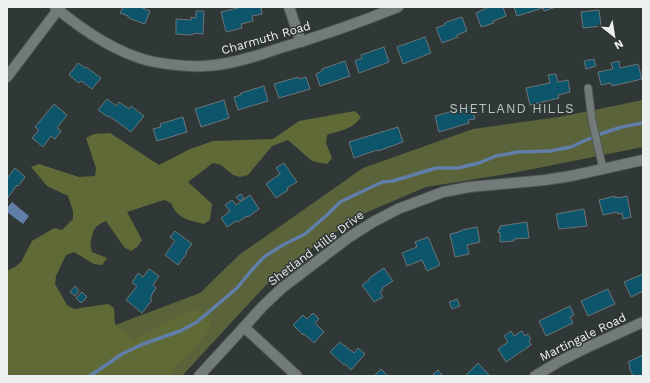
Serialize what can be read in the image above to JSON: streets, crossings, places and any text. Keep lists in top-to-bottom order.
{
  "streets": {
    "street": ["Charmuth Road", "Shetland Hills Drive", "Martingale Road"]
  },
  "districts": ["SHETLAND HILLS"],
  "north": "bottom right"
}
